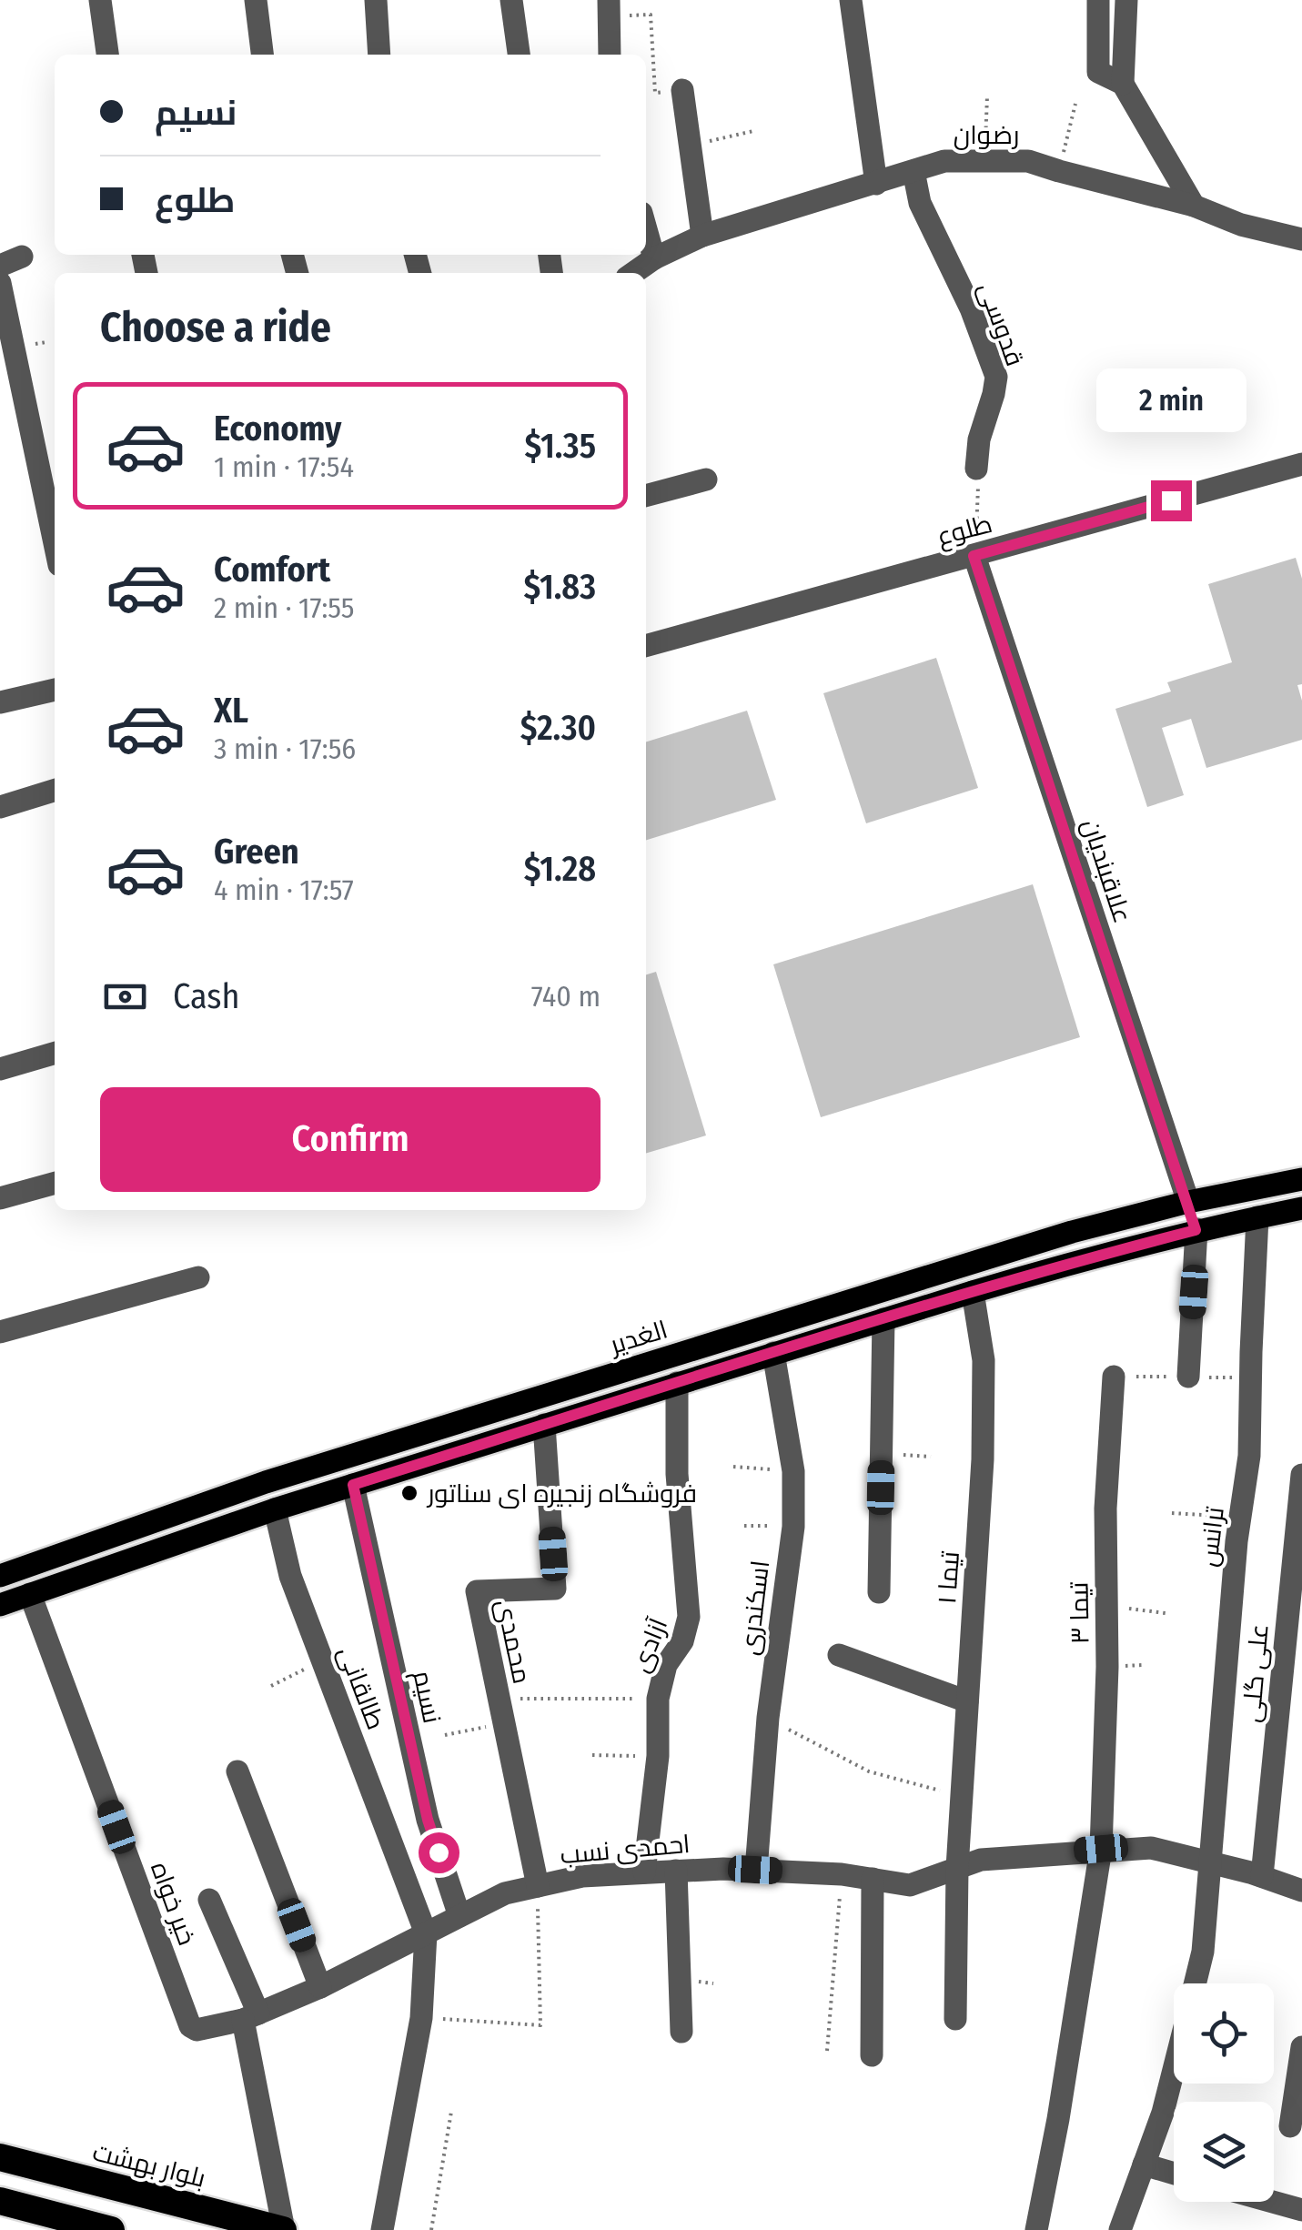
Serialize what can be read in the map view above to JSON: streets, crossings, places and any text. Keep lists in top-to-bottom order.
{
  "streets": {
    "highway": ["بلوار بهشت"],
    "main road": ["الغدیر"],
    "street": [
      "رضوان",
      "قدوسی",
      "طلوع",
      "علاقبندیان",
      "ترانس",
      "تیما ۱",
      "اسکندری",
      "تیما ۳",
      "محمدی",
      "آزادی",
      "علی گلی",
      "طالقانی",
      "نسیم",
      "احمدی نسب",
      "خیر خواه"
    ]
  },
  "crossings": [
    ["رضوان", "قدوسی"],
    ["طلوع", "علاقبندیان"],
    ["علاقبندیان", "الغدیر"],
    ["ترانس", "احمدی نسب"],
    ["تیما ۱", "احمدی نسب"],
    ["اسکندری", "احمدی نسب"],
    ["تیما ۳", "احمدی نسب"],
    ["محمدی", "احمدی نسب"],
    ["آزادی", "احمدی نسب"],
    ["علی گلی", "احمدی نسب"],
    ["طالقانی", "احمدی نسب"],
    ["نسیم", "احمدی نسب"],
    ["احمدی نسب", "خیر خواه"]
  ],
  "places": ["فروشگاه زنجیره ای سناتور"],
  "page": {
    "banner": ["نسیم", "طلوع"],
    "heading": "Choose a ride",
    "bubble": "2 min",
    "list": [
      {
        "name": "Economy",
        "note": "1 min · 17:54",
        "value": "$1.35"
      },
      {
        "name": "Comfort",
        "note": "2 min · 17:55",
        "value": "$1.83"
      },
      {
        "name": "XL",
        "note": "3 min · 17:56",
        "value": "$2.30"
      },
      {
        "name": "Green",
        "note": "4 min · 17:57",
        "value": "$1.28"
      }
    ],
    "pay": ["Cash", "740 m"],
    "buttons": "Confirm"
  }
}
